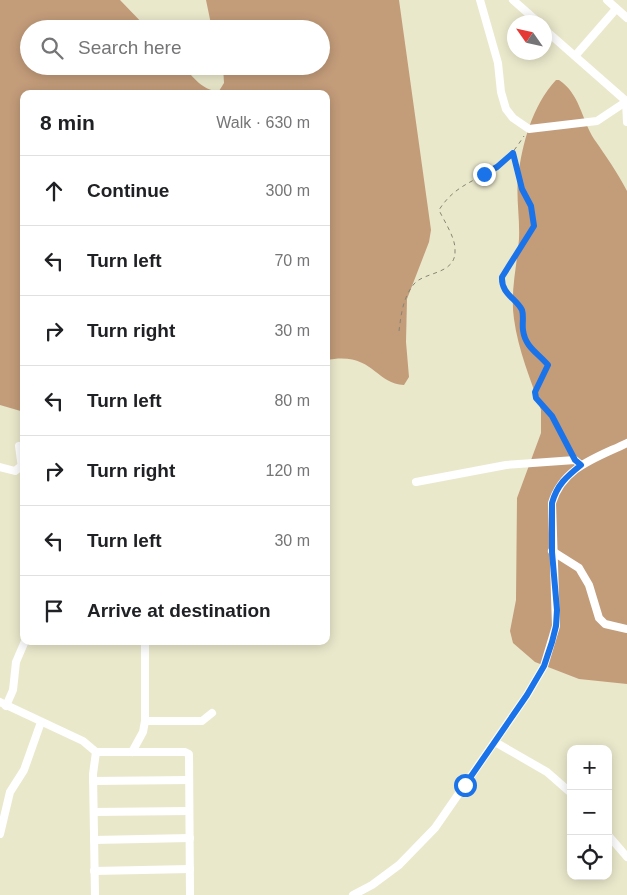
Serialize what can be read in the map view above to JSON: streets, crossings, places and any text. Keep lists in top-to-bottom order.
{
  "north": "top left",
  "page": {
    "search": "Search here",
    "heading": ["8 min", "Walk · 630 m"],
    "list": [
      ["Continue", "300 m"],
      ["Turn left", "70 m"],
      ["Turn right", "30 m"],
      ["Turn left", "80 m"],
      ["Turn right", "120 m"],
      ["Turn left", "30 m"],
      "Arrive at destination"
    ],
    "map_buttons": ["+", "−"]
  }
}
